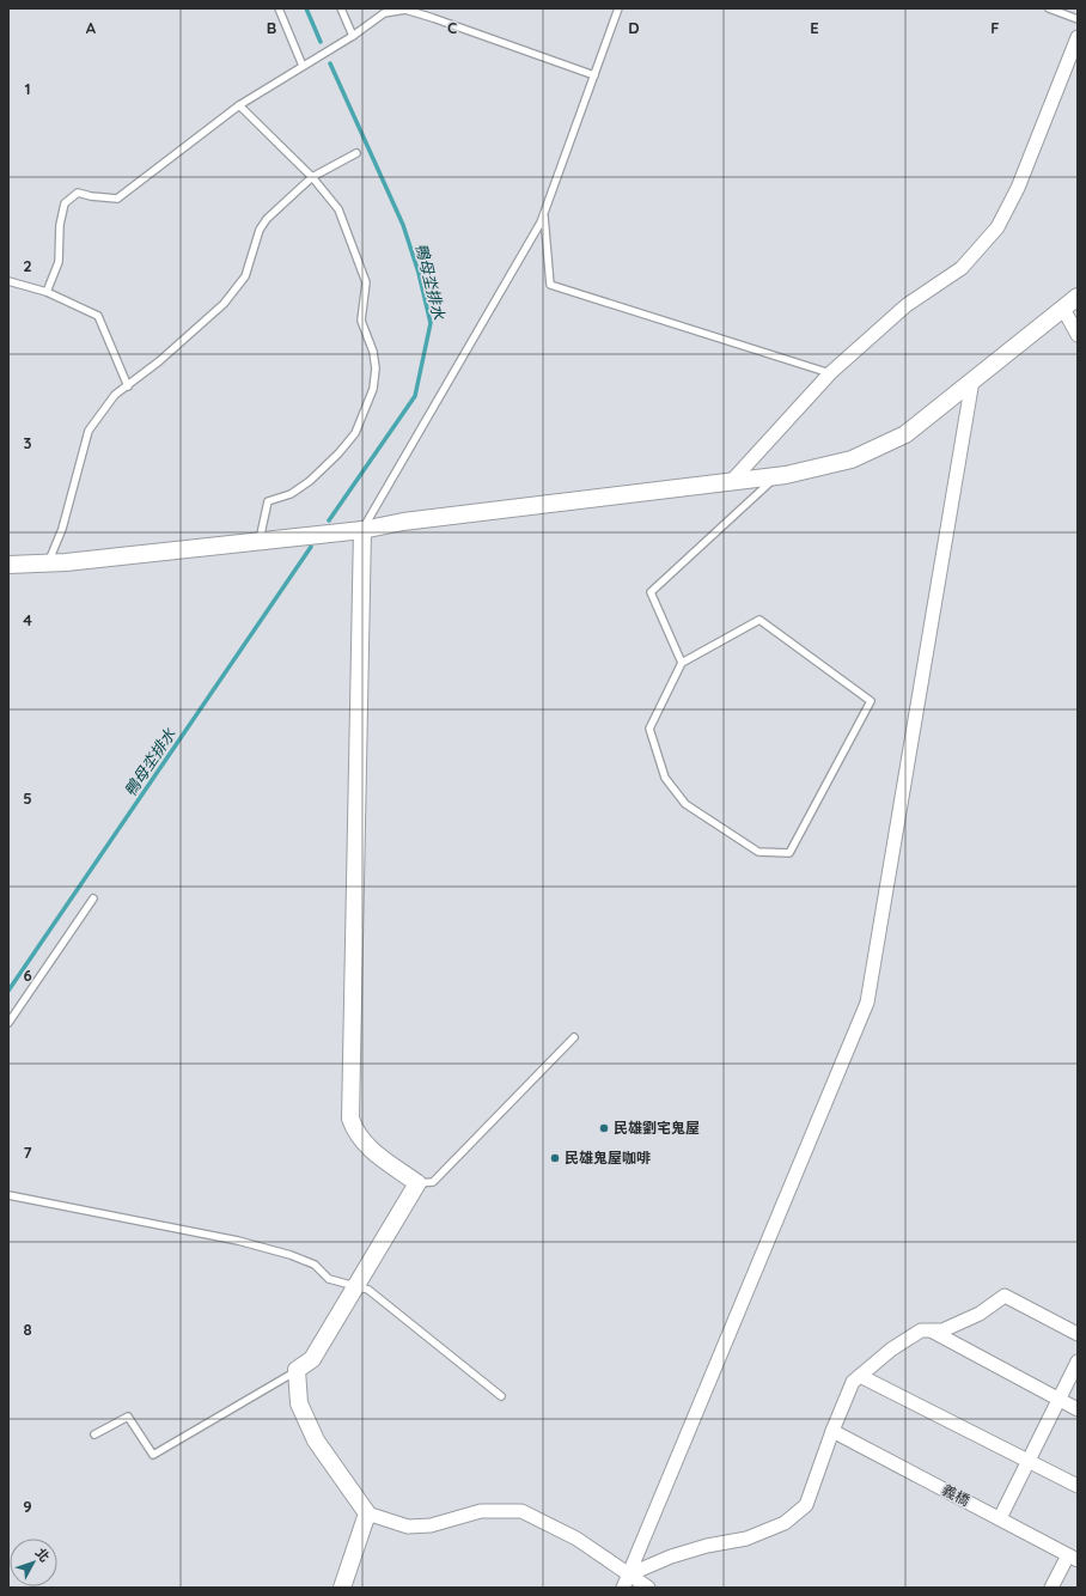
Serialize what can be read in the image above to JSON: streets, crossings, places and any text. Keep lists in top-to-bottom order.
{
  "streets": {
    "street": ["義橋"]
  },
  "water": ["鴨母坔排水"],
  "places": ["民雄劉宅鬼屋", "民雄鬼屋咖啡"],
  "north": "top right",
  "grid": {
    "columns": [
      "A",
      "B",
      "C",
      "D",
      "E",
      "F"
    ],
    "rows": [
      "1",
      "2",
      "3",
      "4",
      "5",
      "6",
      "7",
      "8",
      "9"
    ]
  }
}
